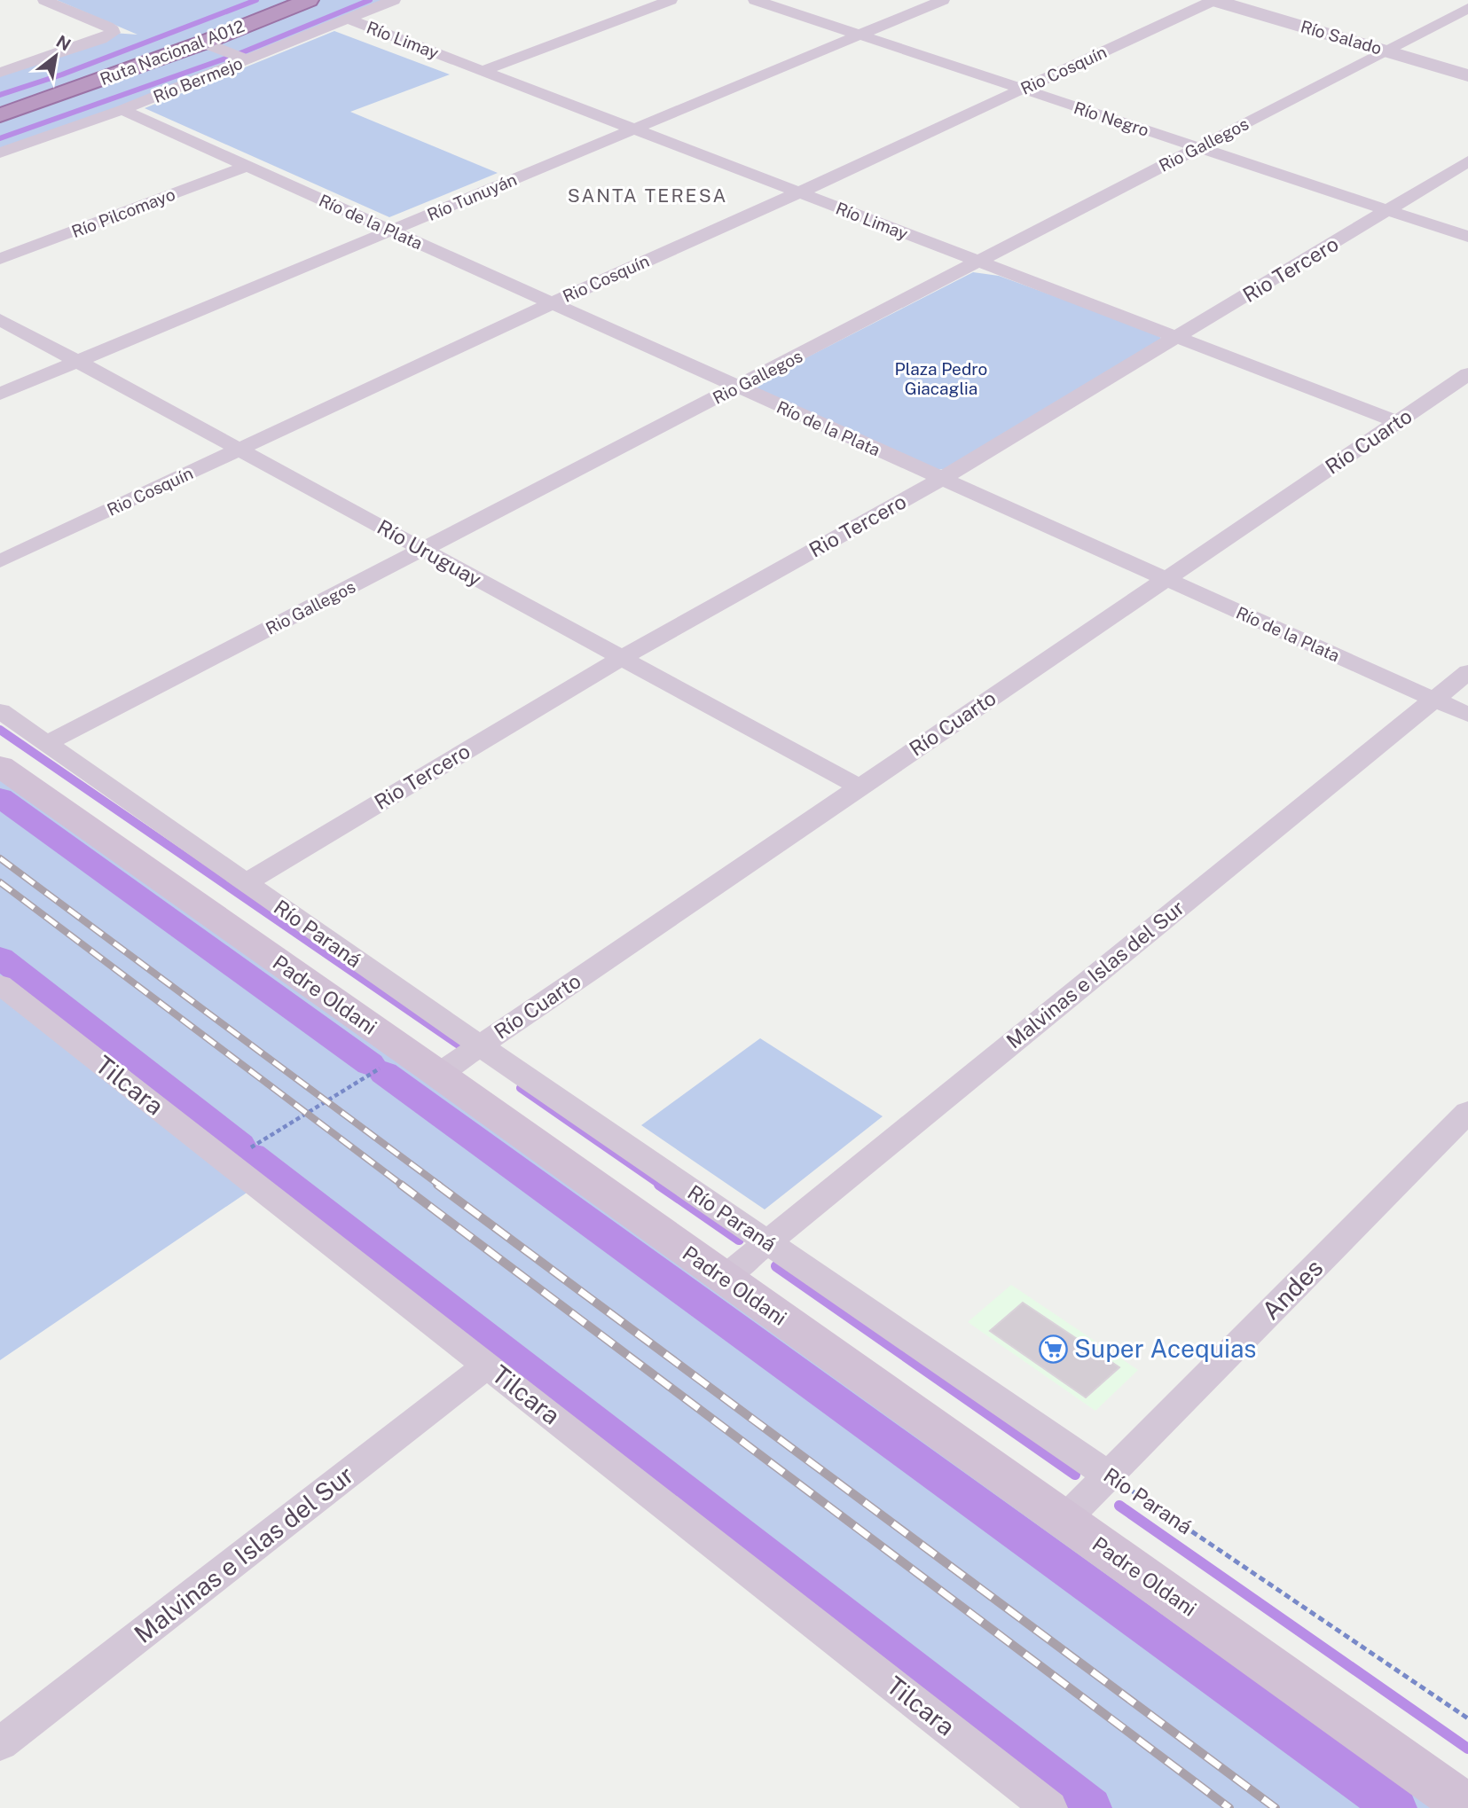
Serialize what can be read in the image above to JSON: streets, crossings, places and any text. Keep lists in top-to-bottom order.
{
  "streets": {
    "highway": ["Ruta Nacional A012"],
    "main road": ["Padre Oldani"],
    "street": [
      "Río Salado",
      "Río Limay",
      "Rio Cosquín",
      "Río Bermejo",
      "Río Negro",
      "Rio Gallegos",
      "Río Tunuyán",
      "Río Pilcomayo",
      "Río de la Plata",
      "Rio Tercero",
      "Río Cuarto",
      "Río Uruguay",
      "Río Paraná",
      "Malvinas e Islas del Sur",
      "Tilcara",
      "Andes"
    ]
  },
  "crossings": [
    ["Río Salado", "Rio Cosquín"],
    ["Río Salado", "Rio Gallegos"],
    ["Río Limay", "Rio Cosquín"],
    ["Río Limay", "Río Bermejo"],
    ["Río Limay", "Rio Gallegos"],
    ["Río Limay", "Río Tunuyán"],
    ["Río Limay", "Rio Tercero"],
    ["Río Limay", "Río Cuarto"],
    ["Rio Cosquín", "Río Negro"],
    ["Rio Cosquín", "Río de la Plata"],
    ["Rio Cosquín", "Río Uruguay"],
    ["Río Bermejo", "Río de la Plata"],
    ["Río Negro", "Rio Gallegos"],
    ["Río Negro", "Río Tunuyán"],
    ["Río Negro", "Rio Tercero"],
    ["Rio Gallegos", "Río de la Plata"],
    ["Rio Gallegos", "Río Uruguay"],
    ["Rio Gallegos", "Río Paraná"],
    ["Río Tunuyán", "Río de la Plata"],
    ["Río Tunuyán", "Río Uruguay"],
    ["Río Pilcomayo", "Río de la Plata"],
    ["Río de la Plata", "Rio Tercero"],
    ["Río de la Plata", "Río Cuarto"],
    ["Río de la Plata", "Malvinas e Islas del Sur"],
    ["Rio Tercero", "Río Uruguay"],
    ["Rio Tercero", "Río Paraná"],
    ["Río Cuarto", "Río Uruguay"],
    ["Río Cuarto", "Río Paraná"],
    ["Río Cuarto", "Padre Oldani"],
    ["Río Paraná", "Malvinas e Islas del Sur"],
    ["Río Paraná", "Andes"],
    ["Malvinas e Islas del Sur", "Padre Oldani"],
    ["Malvinas e Islas del Sur", "Tilcara"],
    ["Padre Oldani", "Andes"]
  ],
  "districts": ["SANTA TERESA"],
  "parks": ["Plaza Pedro Giacaglia"],
  "places": {
    "supermarket": ["Super Acequias"]
  },
  "north": "top right"
}
